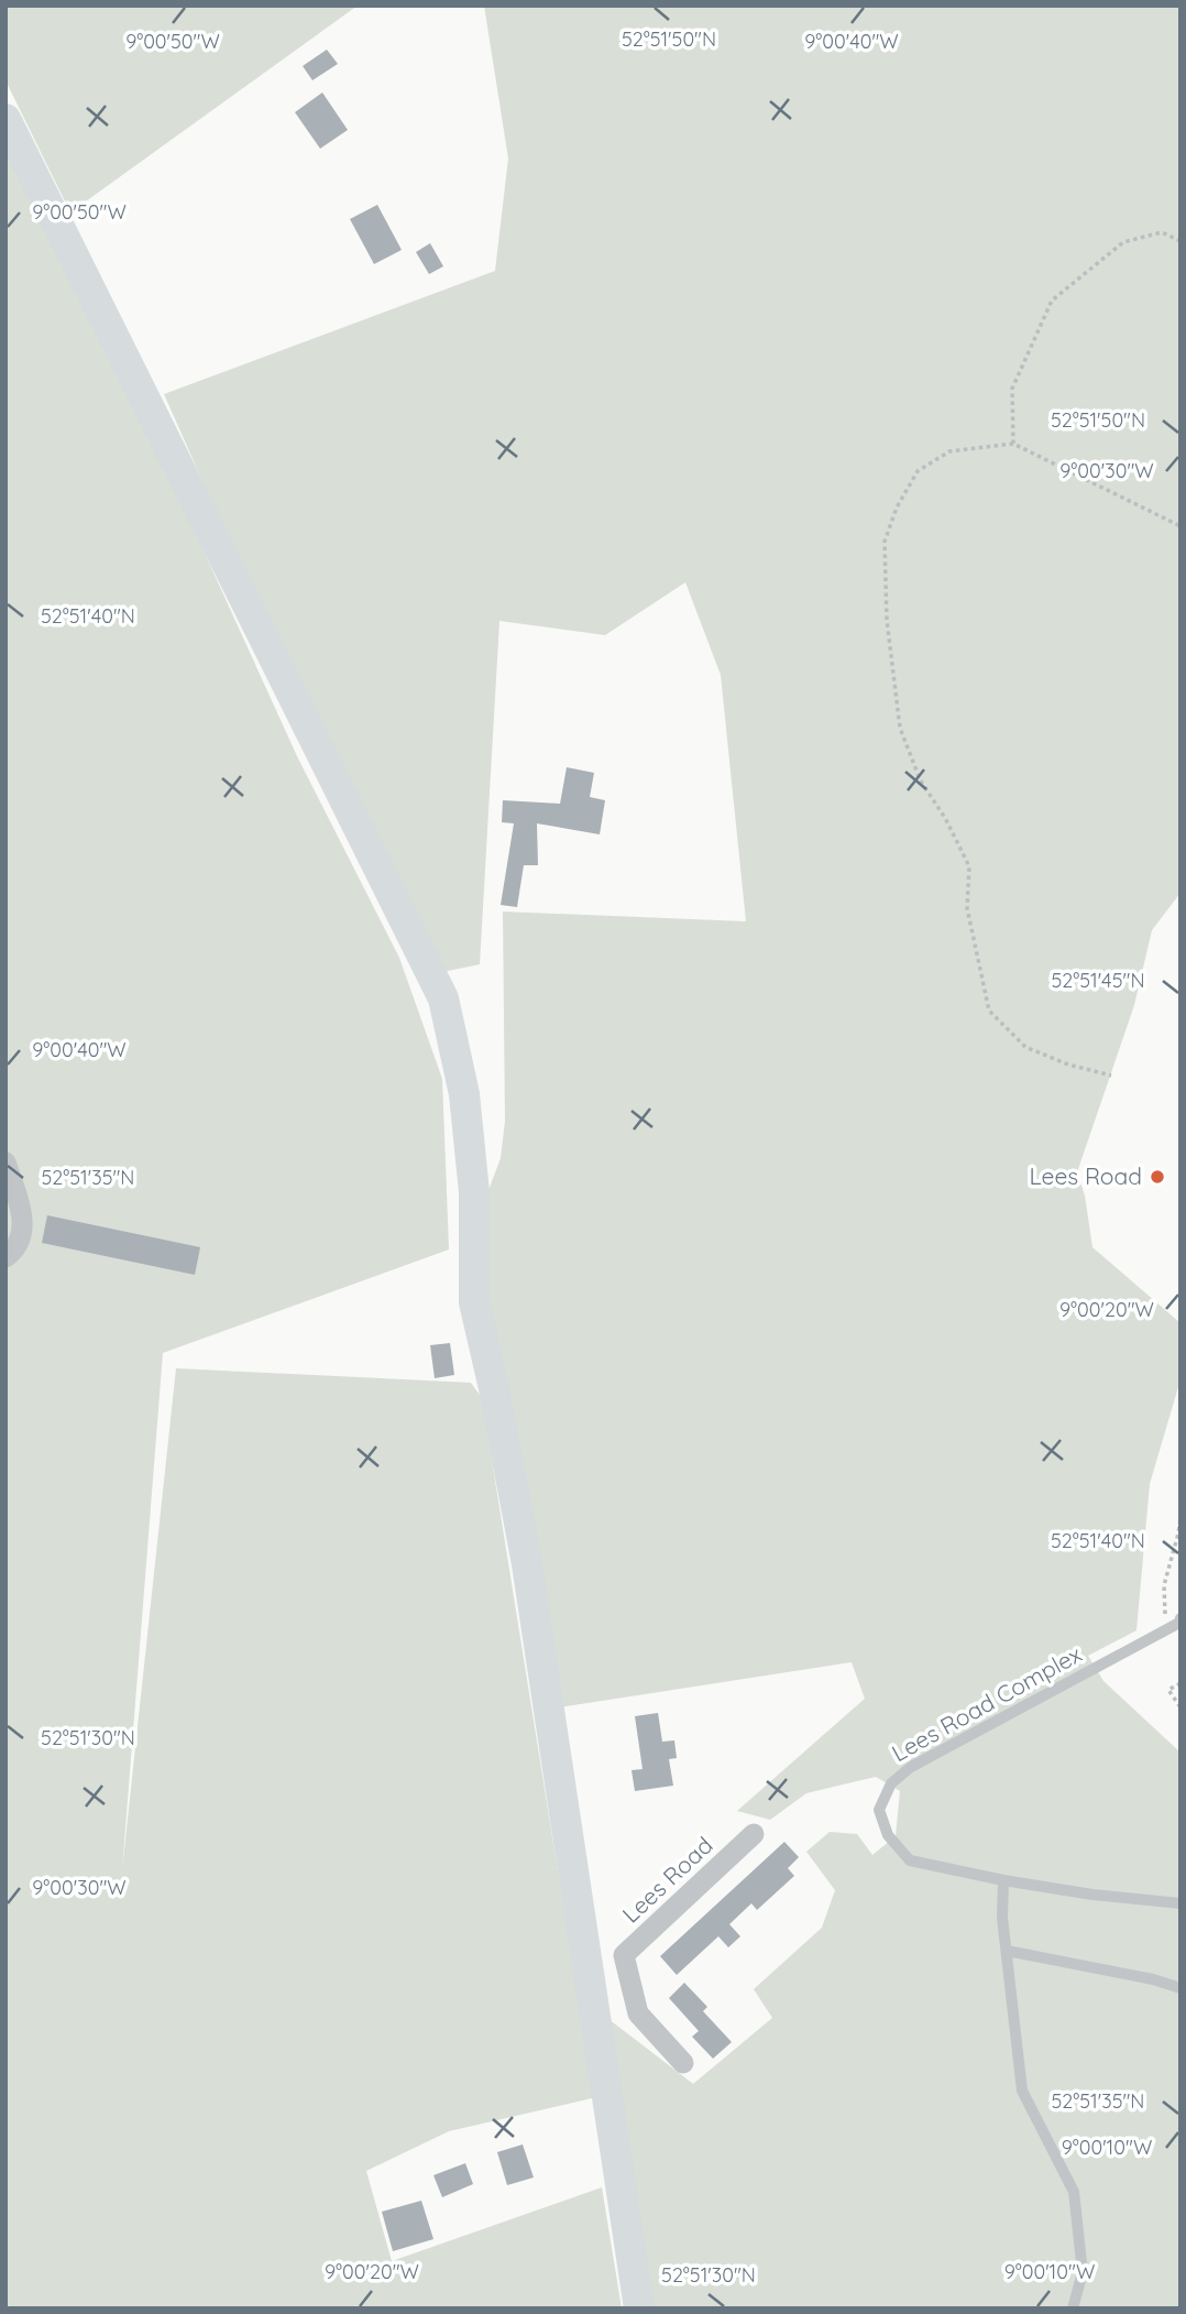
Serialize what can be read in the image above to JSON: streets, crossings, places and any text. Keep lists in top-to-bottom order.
{
  "streets": {
    "street": ["Lees Road"],
    "lane": ["Lees Road Complex"]
  },
  "places": ["Lees Road"],
  "coordinates": [
    "52°51'50\"N",
    "9°00'40\"W",
    "9°00'50\"W",
    "9°00'30\"W",
    "52°51'40\"N",
    "52°51'45\"N",
    "52°51'35\"N",
    "9°00'20\"W",
    "52°51'30\"N",
    "9°00'10\"W"
  ]
}
